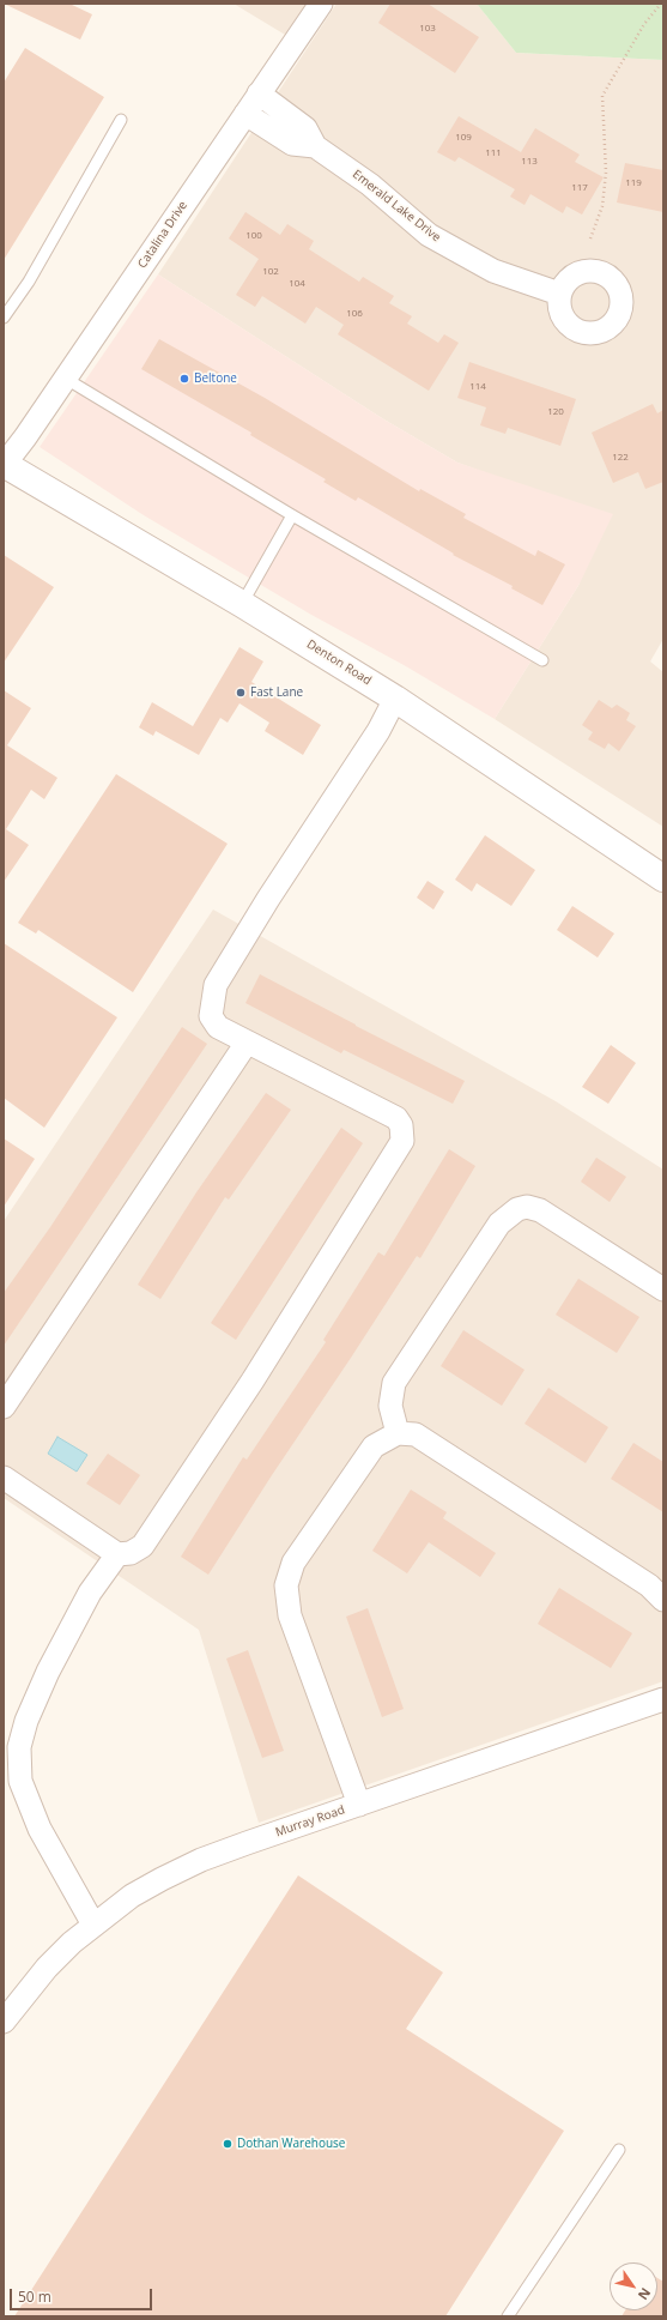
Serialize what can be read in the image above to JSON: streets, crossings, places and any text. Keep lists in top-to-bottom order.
{
  "streets": {
    "street": [
      "Emerald Lake Drive",
      "Catalina Drive",
      "Denton Road",
      "Murray Road"
    ]
  },
  "crossings": [
    ["Emerald Lake Drive", "Catalina Drive"],
    ["Catalina Drive", "Denton Road"]
  ],
  "places": ["Beltone", "Fast Lane", "Dothan Warehouse"],
  "house_numbers": [
    "103",
    "109",
    "111",
    "113",
    "119",
    "117",
    "100",
    "102",
    "104",
    "106",
    "114",
    "120",
    "122"
  ],
  "scale_bar": "50 m",
  "north": "bottom right"
}
